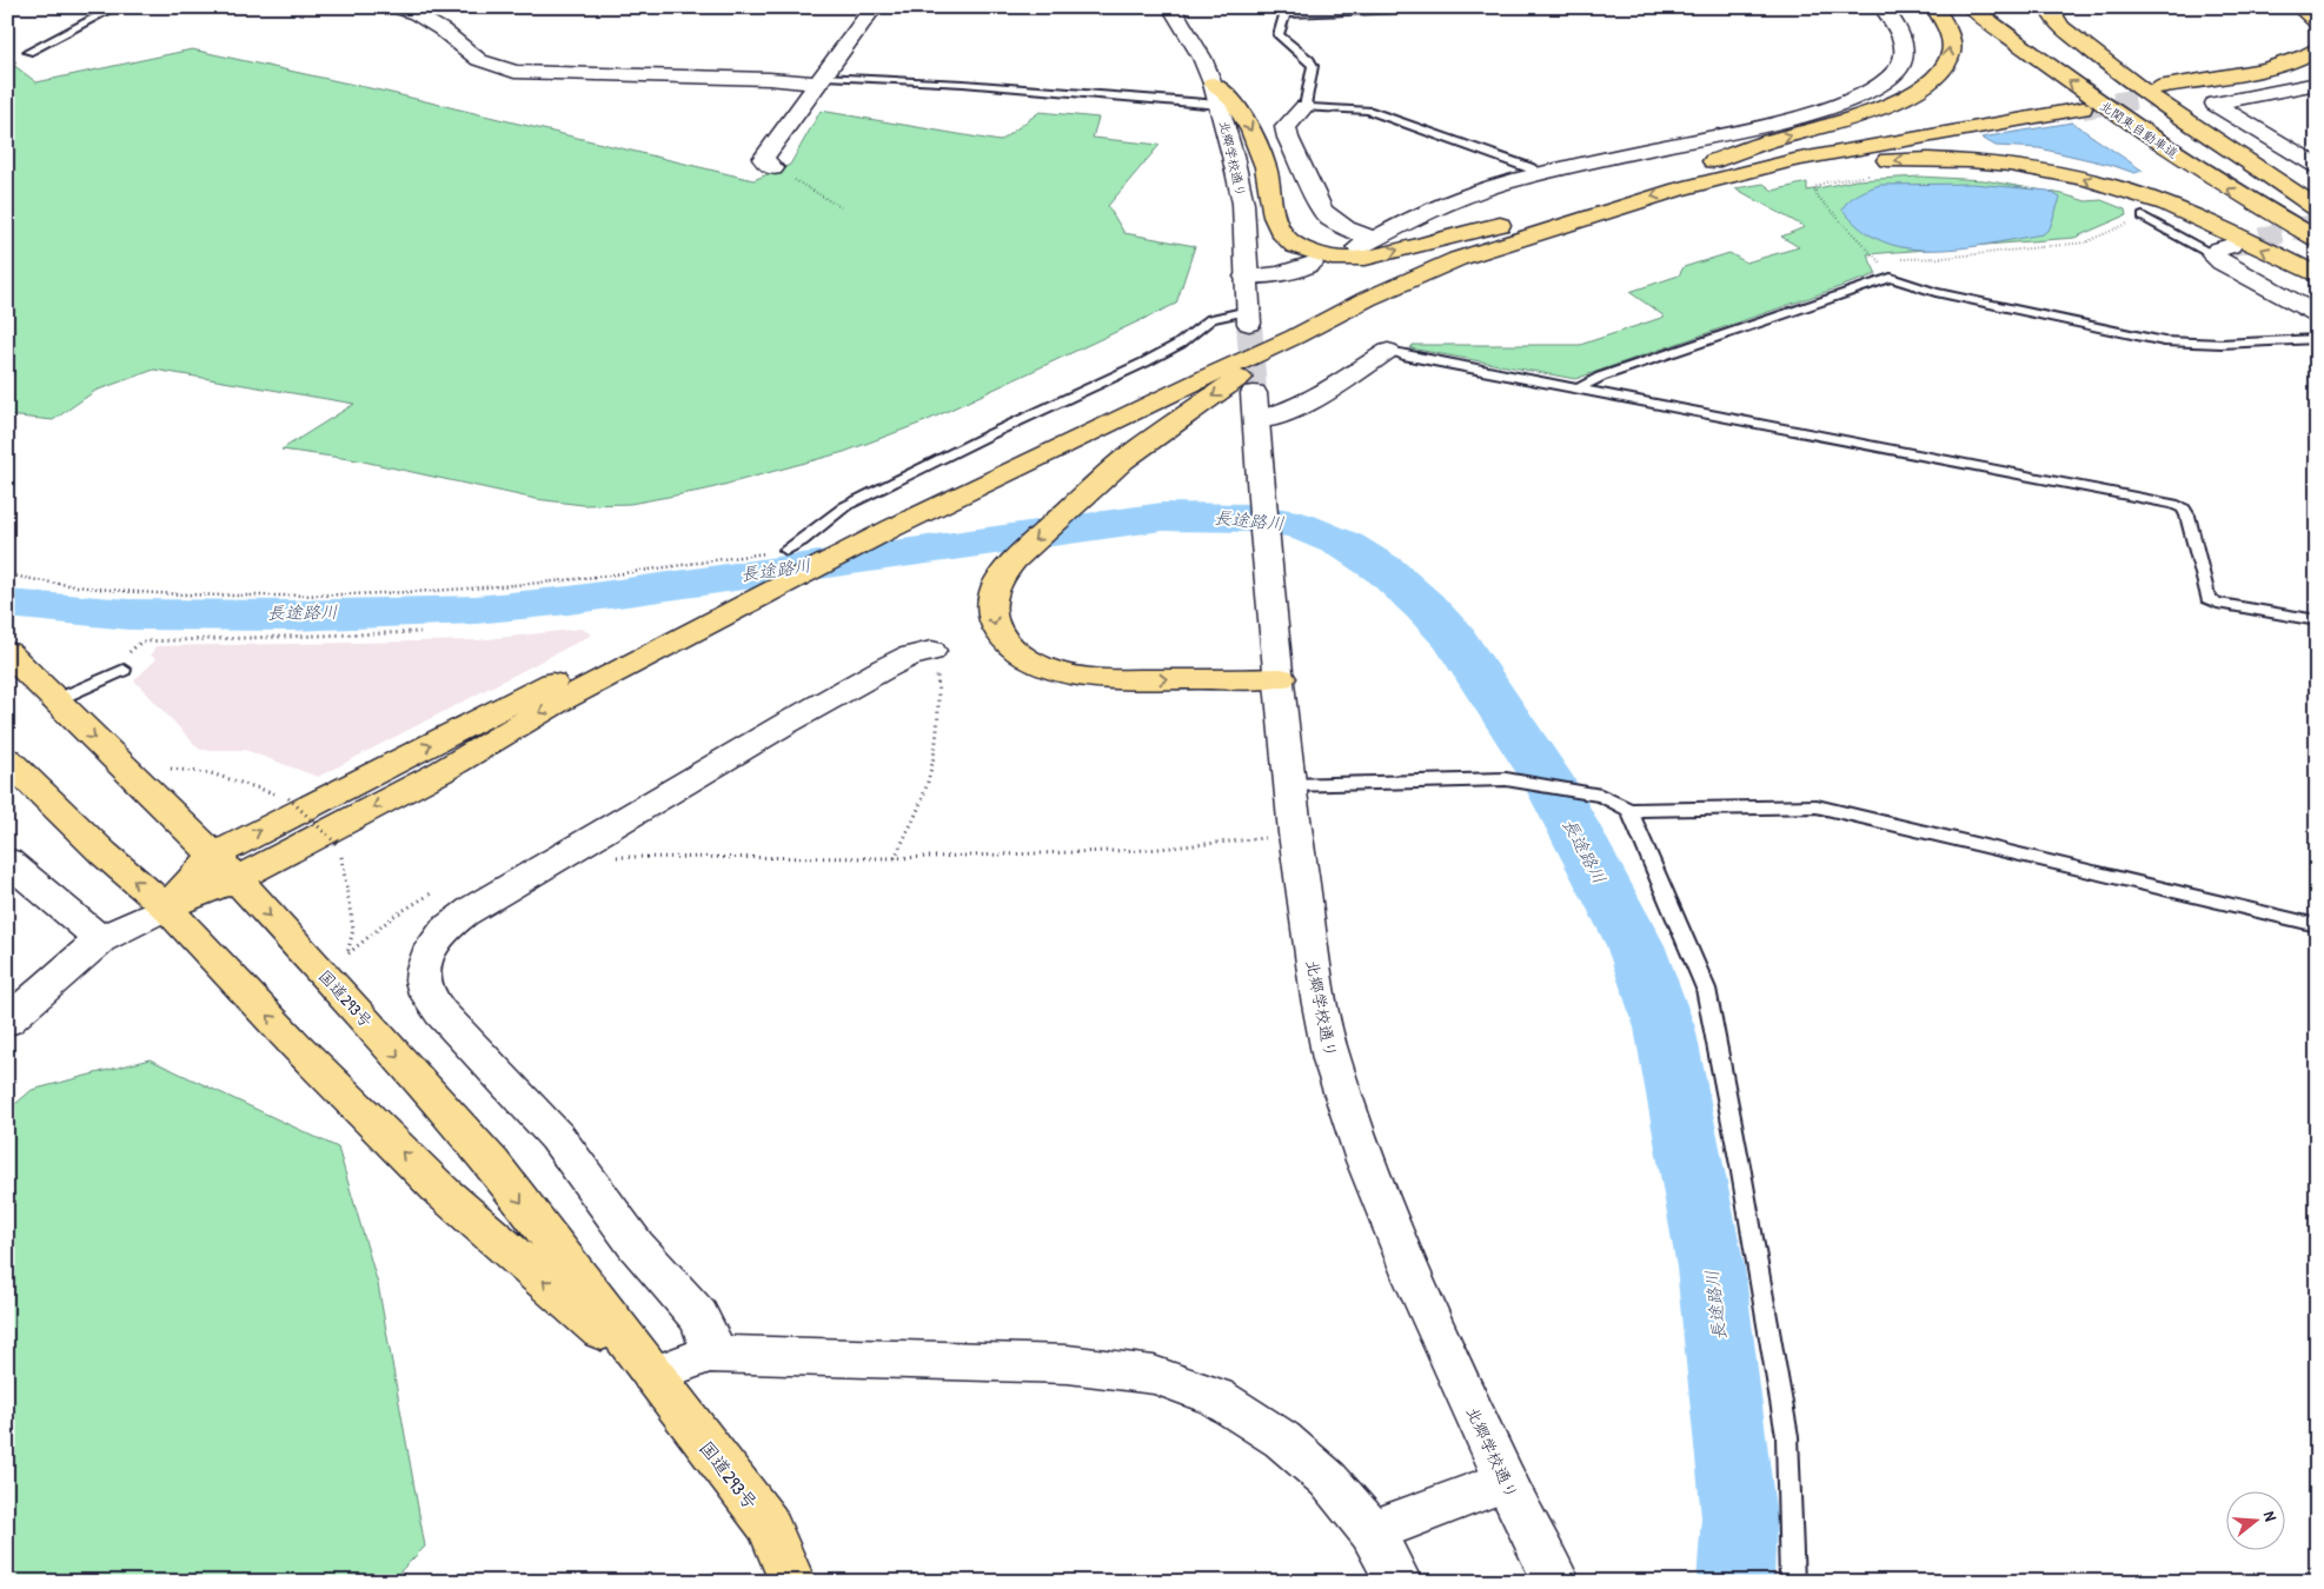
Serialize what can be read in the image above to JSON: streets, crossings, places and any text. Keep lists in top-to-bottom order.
{
  "streets": {
    "highway": ["北関東自動車道", "国道293号"],
    "street": ["北郷学校通り"]
  },
  "water": ["長途路川"],
  "north": "right"
}
